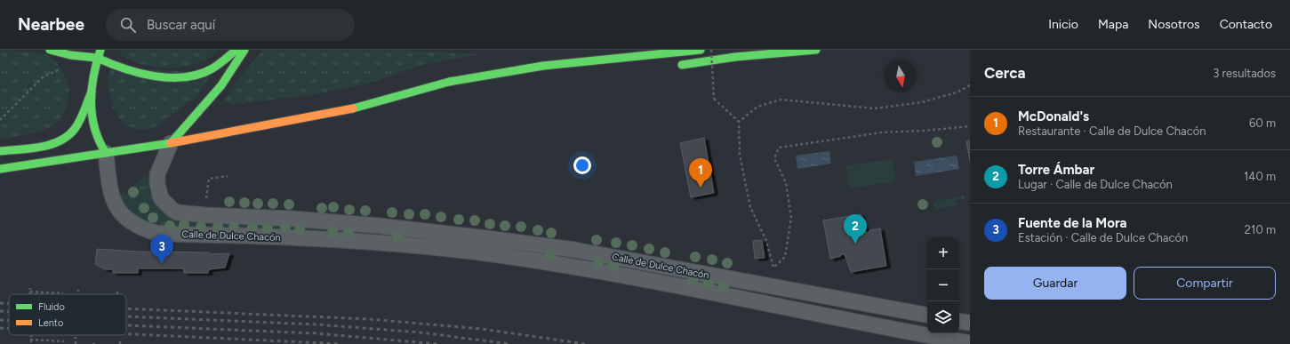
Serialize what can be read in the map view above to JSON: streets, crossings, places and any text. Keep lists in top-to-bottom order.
{
  "streets": {
    "street": ["Calle de Dulce Chacón"]
  },
  "legend": ["Fluido", "Lento"],
  "north": "bottom",
  "page": {
    "header": "Nearbee",
    "search": "Buscar aquí",
    "nav": [
      "Inicio",
      "Mapa",
      "Nosotros",
      "Contacto"
    ],
    "heading": ["Cerca", "3 resultados"],
    "list": [
      {
        "mark": "1",
        "name": "McDonald's",
        "note": "Restaurante · Calle de Dulce Chacón",
        "value": "60 m"
      },
      {
        "mark": "2",
        "name": "Torre Ámbar",
        "note": "Lugar · Calle de Dulce Chacón",
        "value": "140 m"
      },
      {
        "mark": "3",
        "name": "Fuente de la Mora",
        "note": "Estación · Calle de Dulce Chacón",
        "value": "210 m"
      }
    ],
    "pins": ["1", "2", "3"],
    "map_buttons": ["+", "−"],
    "buttons": ["Guardar", "Compartir"]
  }
}
